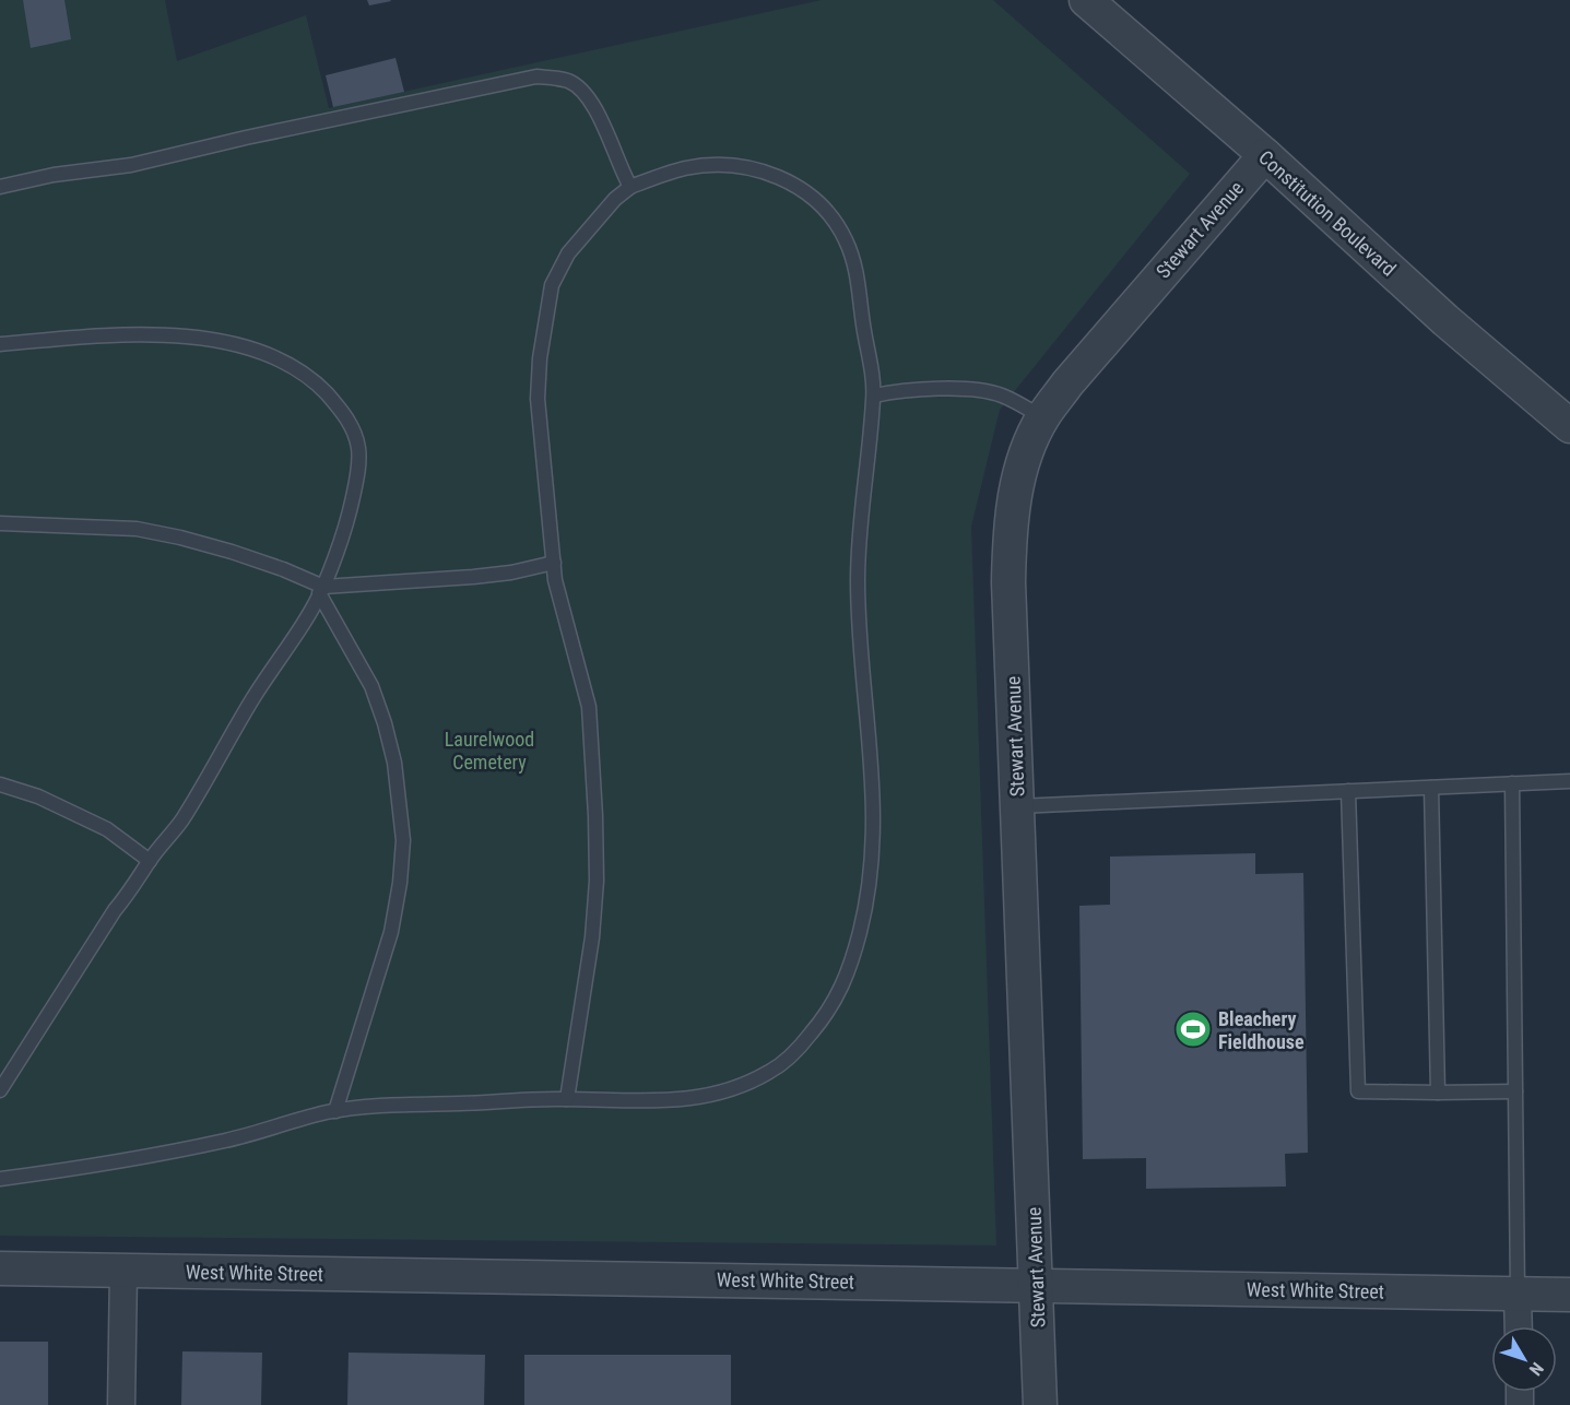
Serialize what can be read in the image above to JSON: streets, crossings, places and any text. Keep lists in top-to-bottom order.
{
  "streets": {
    "street": ["Constitution Boulevard", "Stewart Avenue", "West White Street"]
  },
  "crossings": [
    ["Constitution Boulevard", "Stewart Avenue"],
    ["Stewart Avenue", "West White Street"]
  ],
  "parks": ["Laurelwood Cemetery"],
  "places": {
    "sports": ["Bleachery Fieldhouse"]
  },
  "north": "bottom right"
}
